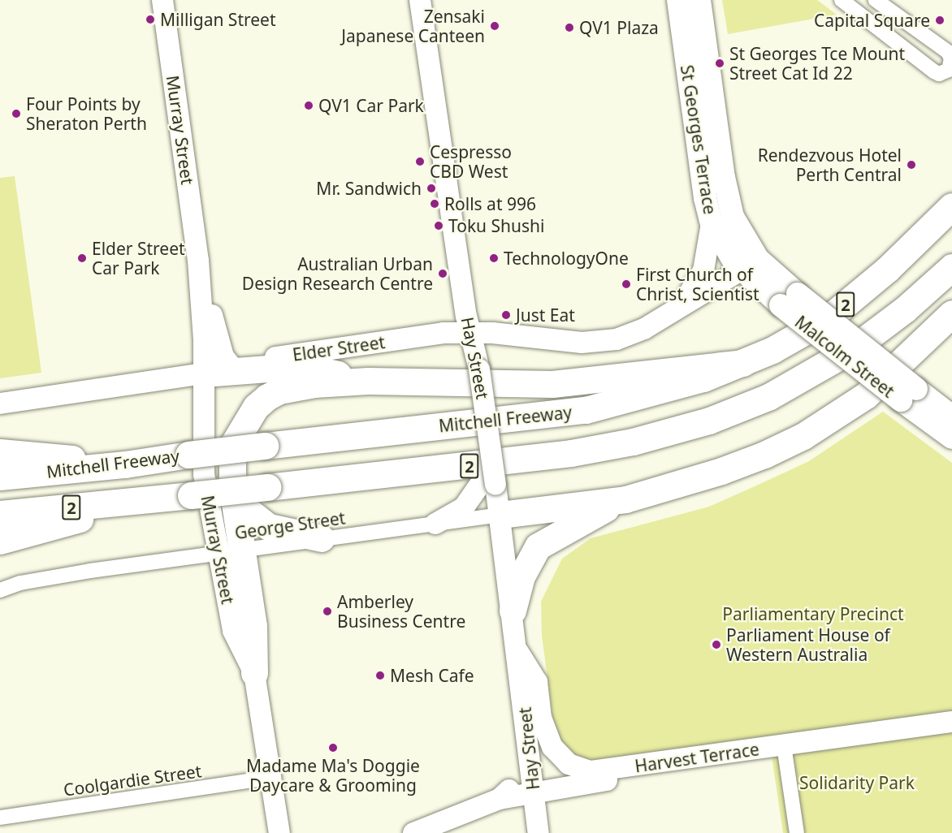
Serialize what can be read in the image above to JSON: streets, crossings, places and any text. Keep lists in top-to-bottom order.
{
  "streets": {
    "highway": ["2", "Mitchell Freeway"],
    "main road": ["St Georges Terrace", "Malcolm Street"],
    "street": [
      "Murray Street",
      "Elder Street",
      "Hay Street",
      "George Street",
      "Harvest Terrace",
      "Coolgardie Street"
    ]
  },
  "crossings": [
    ["Murray Street", "Elder Street"],
    ["Murray Street", "George Street"],
    ["St Georges Terrace", "Elder Street"],
    ["St Georges Terrace", "Malcolm Street"],
    ["2", "Mitchell Freeway"],
    ["Elder Street", "Malcolm Street"],
    ["Elder Street", "Hay Street"],
    ["Hay Street", "George Street"],
    ["Hay Street", "Harvest Terrace"]
  ],
  "parks": ["Parliamentary Precinct", "Solidarity Park"],
  "places": [
    "Milligan Street",
    "Capital Square",
    "Zensaki Japanese Canteen",
    "QV1 Plaza",
    "St Georges Tce Mount Street Cat Id 22",
    "QV1 Car Park",
    "Four Points by Sheraton Perth",
    "Cespresso CBD West",
    "Rendezvous Hotel Perth Central",
    "Mr. Sandwich",
    "Rolls at 996",
    "Toku Shushi",
    "Elder Street Car Park",
    "TechnologyOne",
    "Australian Urban Design Research Centre",
    "First Church of Christ, Scientist",
    "Just Eat",
    "Amberley Business Centre",
    "Parliament House of Western Australia",
    "Mesh Cafe",
    "Madame Ma's Doggie Daycare & Grooming"
  ]
}
